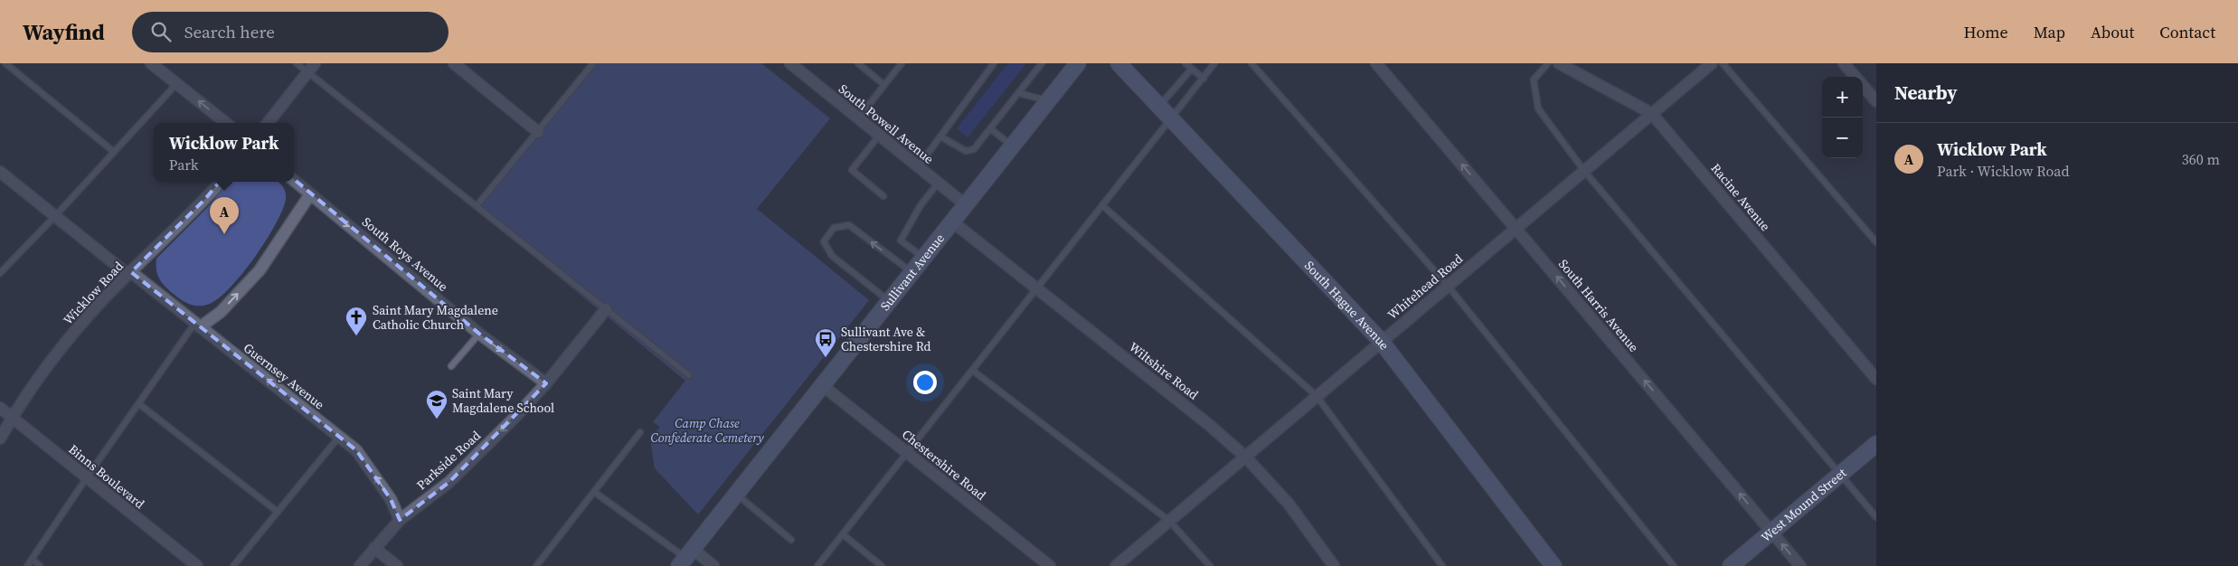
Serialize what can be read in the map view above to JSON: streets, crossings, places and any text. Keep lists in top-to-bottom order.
{
  "streets": {
    "street": [
      "South Powell Avenue",
      "Racine Avenue",
      "South Roys Avenue",
      "Sullivant Avenue",
      "Whitehead Road",
      "Wicklow Road",
      "South Hague Avenue",
      "South Harris Avenue",
      "Wiltshire Road",
      "Guernsey Avenue",
      "Parkside Road",
      "Chestershire Road",
      "Binns Boulevard",
      "West Mound Street"
    ]
  },
  "crossings": [
    ["South Powell Avenue", "Sullivant Avenue"],
    ["Racine Avenue", "Whitehead Road"],
    ["South Roys Avenue", "Parkside Road"],
    ["Sullivant Avenue", "Wiltshire Road"],
    ["Sullivant Avenue", "Chestershire Road"],
    ["Whitehead Road", "South Hague Avenue"],
    ["Whitehead Road", "South Harris Avenue"],
    ["Whitehead Road", "Wiltshire Road"],
    ["Wicklow Road", "Guernsey Avenue"],
    ["Wicklow Road", "Binns Boulevard"],
    ["South Harris Avenue", "West Mound Street"],
    ["Guernsey Avenue", "Parkside Road"]
  ],
  "one_way": [
    "South Roys Avenue",
    "South Harris Avenue",
    "Guernsey Avenue",
    "Parkside Road"
  ],
  "parks": ["Camp Chase Confederate Cemetery"],
  "places": {
    "church": ["Saint Mary Magdalene Catholic Church"],
    "bus stop": ["Sullivant Ave & Chestershire Rd"],
    "school or university": ["Saint Mary Magdalene School"]
  },
  "page": {
    "header": "Wayfind",
    "search": "Search here",
    "nav": [
      "Home",
      "Map",
      "About",
      "Contact"
    ],
    "heading": "Nearby",
    "map_buttons": ["+", "−"],
    "list": [
      {
        "mark": "A",
        "name": "Wicklow Park",
        "note": "Park · Wicklow Road",
        "value": "360 m"
      }
    ],
    "popup": ["Wicklow Park", "Park"],
    "pins": "A"
  }
}
